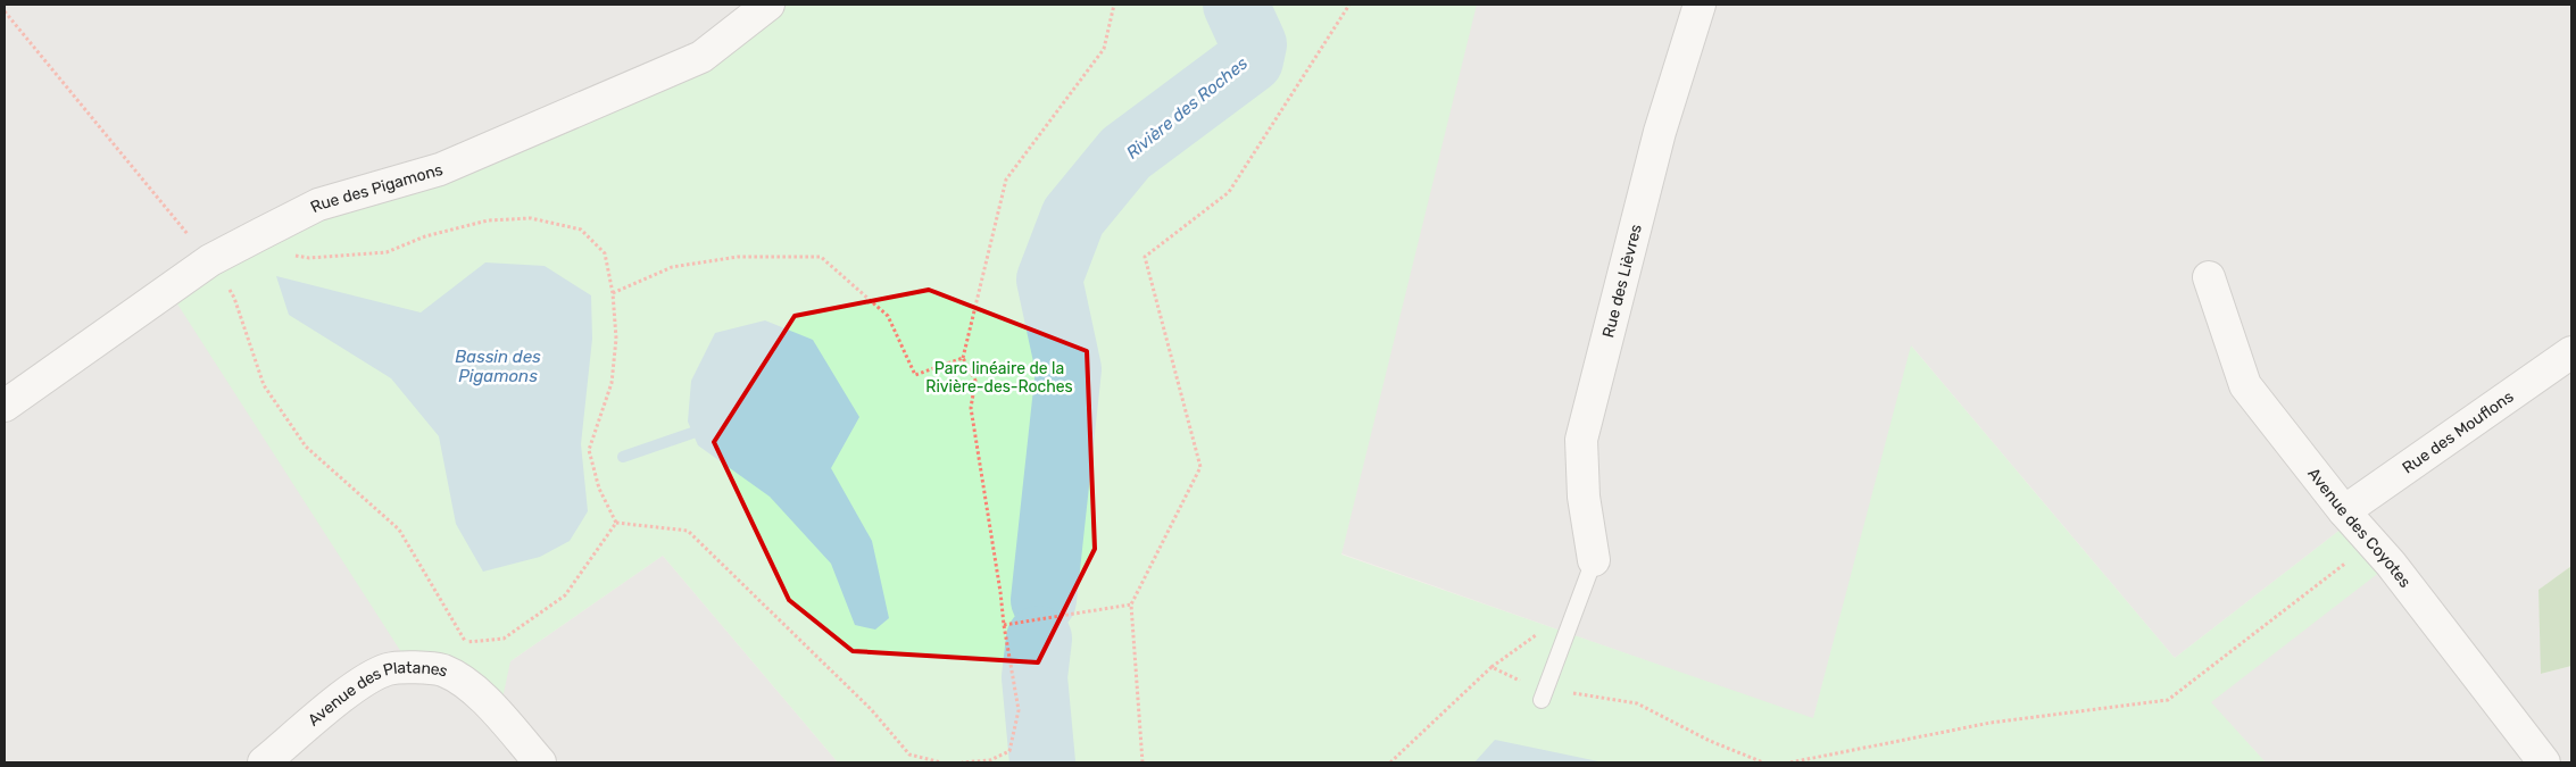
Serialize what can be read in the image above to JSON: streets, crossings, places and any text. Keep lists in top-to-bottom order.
{
  "streets": {
    "street": [
      "Rue des Pigamons",
      "Rue des Lièvres",
      "Rue des Mouflons",
      "Avenue des Coyotes",
      "Avenue des Platanes"
    ]
  },
  "crossings": [
    ["Rue des Mouflons", "Avenue des Coyotes"]
  ],
  "water": ["Rivière des Roches", "Bassin des Pigamons"],
  "parks": ["Parc linéaire de la Rivière-des-Roches"]
}
